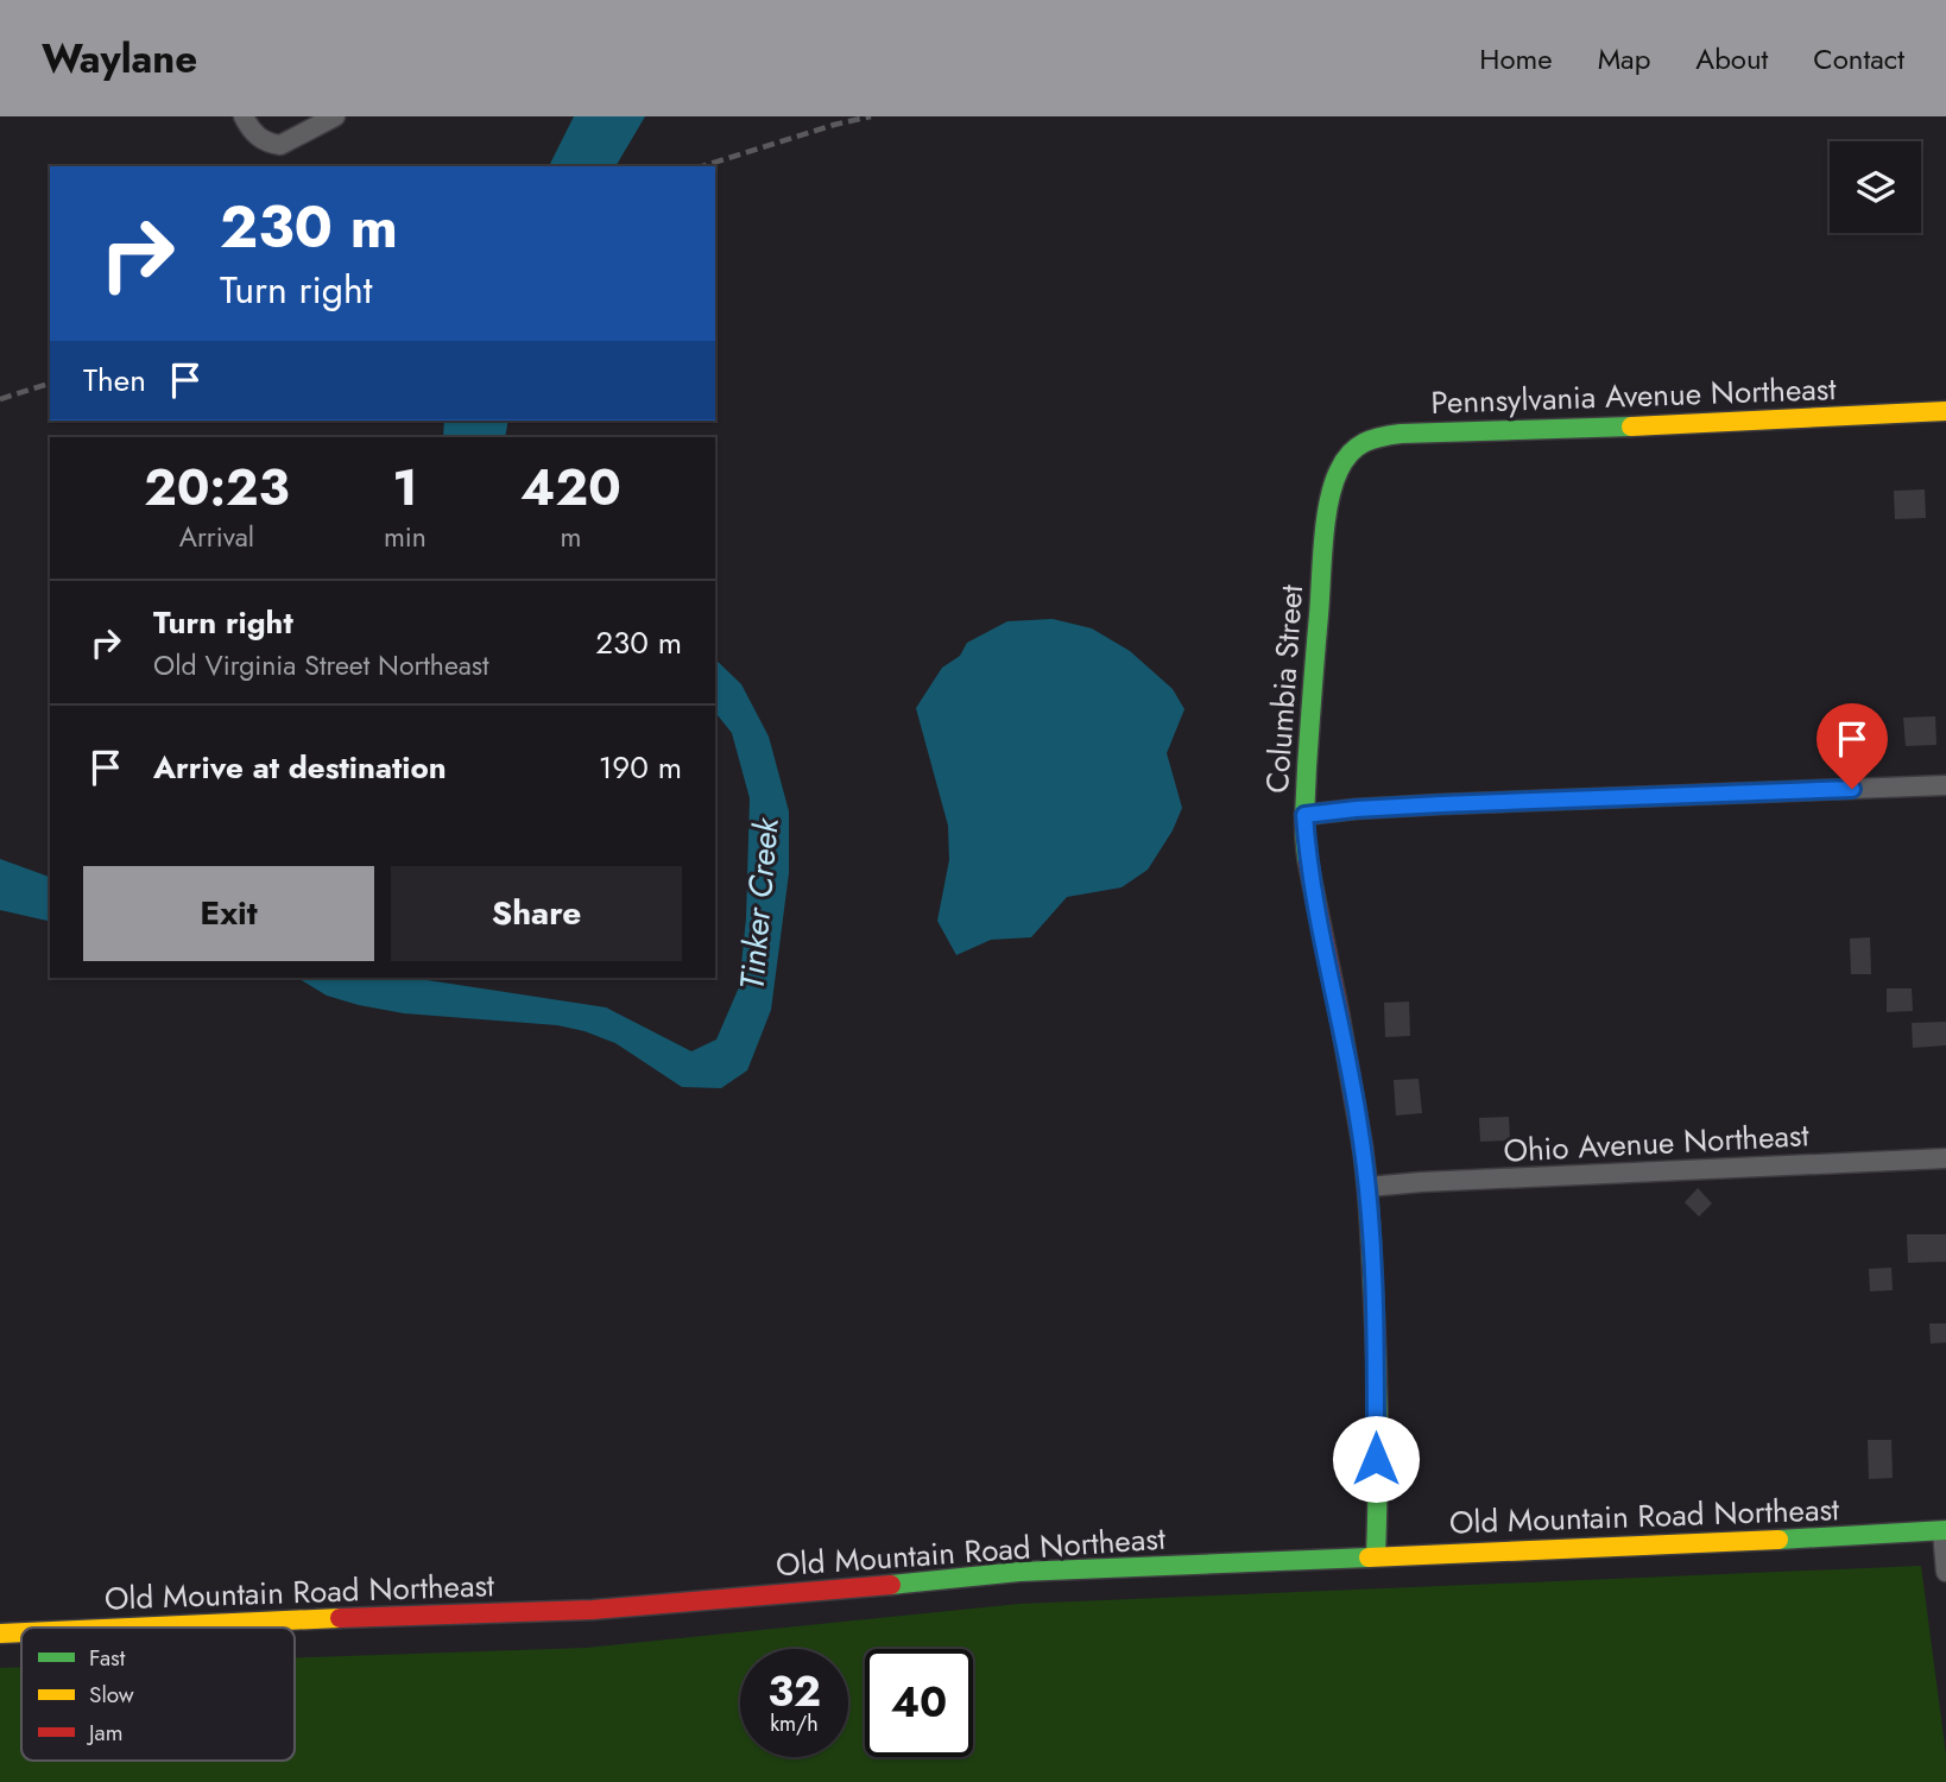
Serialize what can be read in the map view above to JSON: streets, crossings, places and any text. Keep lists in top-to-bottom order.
{
  "streets": {
    "street": [
      "Pennsylvania Avenue Northeast",
      "Columbia Street",
      "Ohio Avenue Northeast",
      "Old Mountain Road Northeast"
    ]
  },
  "crossings": [
    ["Pennsylvania Avenue Northeast", "Columbia Street"],
    ["Columbia Street", "Ohio Avenue Northeast"],
    ["Columbia Street", "Old Mountain Road Northeast"]
  ],
  "water": ["Tinker Creek"],
  "legend": ["Fast", "Slow", "Jam"],
  "page": {
    "header": "Waylane",
    "nav": [
      "Home",
      "Map",
      "About",
      "Contact"
    ],
    "turn": ["230 m", "Turn right"],
    "then": "Then",
    "eta": [
      "20:23",
      "Arrival",
      "1",
      "min",
      "420",
      "m"
    ],
    "list": [
      {
        "name": "Turn right",
        "note": "Old Virginia Street Northeast",
        "value": "230 m"
      },
      {
        "name": "Arrive at destination",
        "value": "190 m"
      }
    ],
    "buttons": ["Exit", "Share"],
    "speed": "32 km/h",
    "limit": "40"
  }
}
